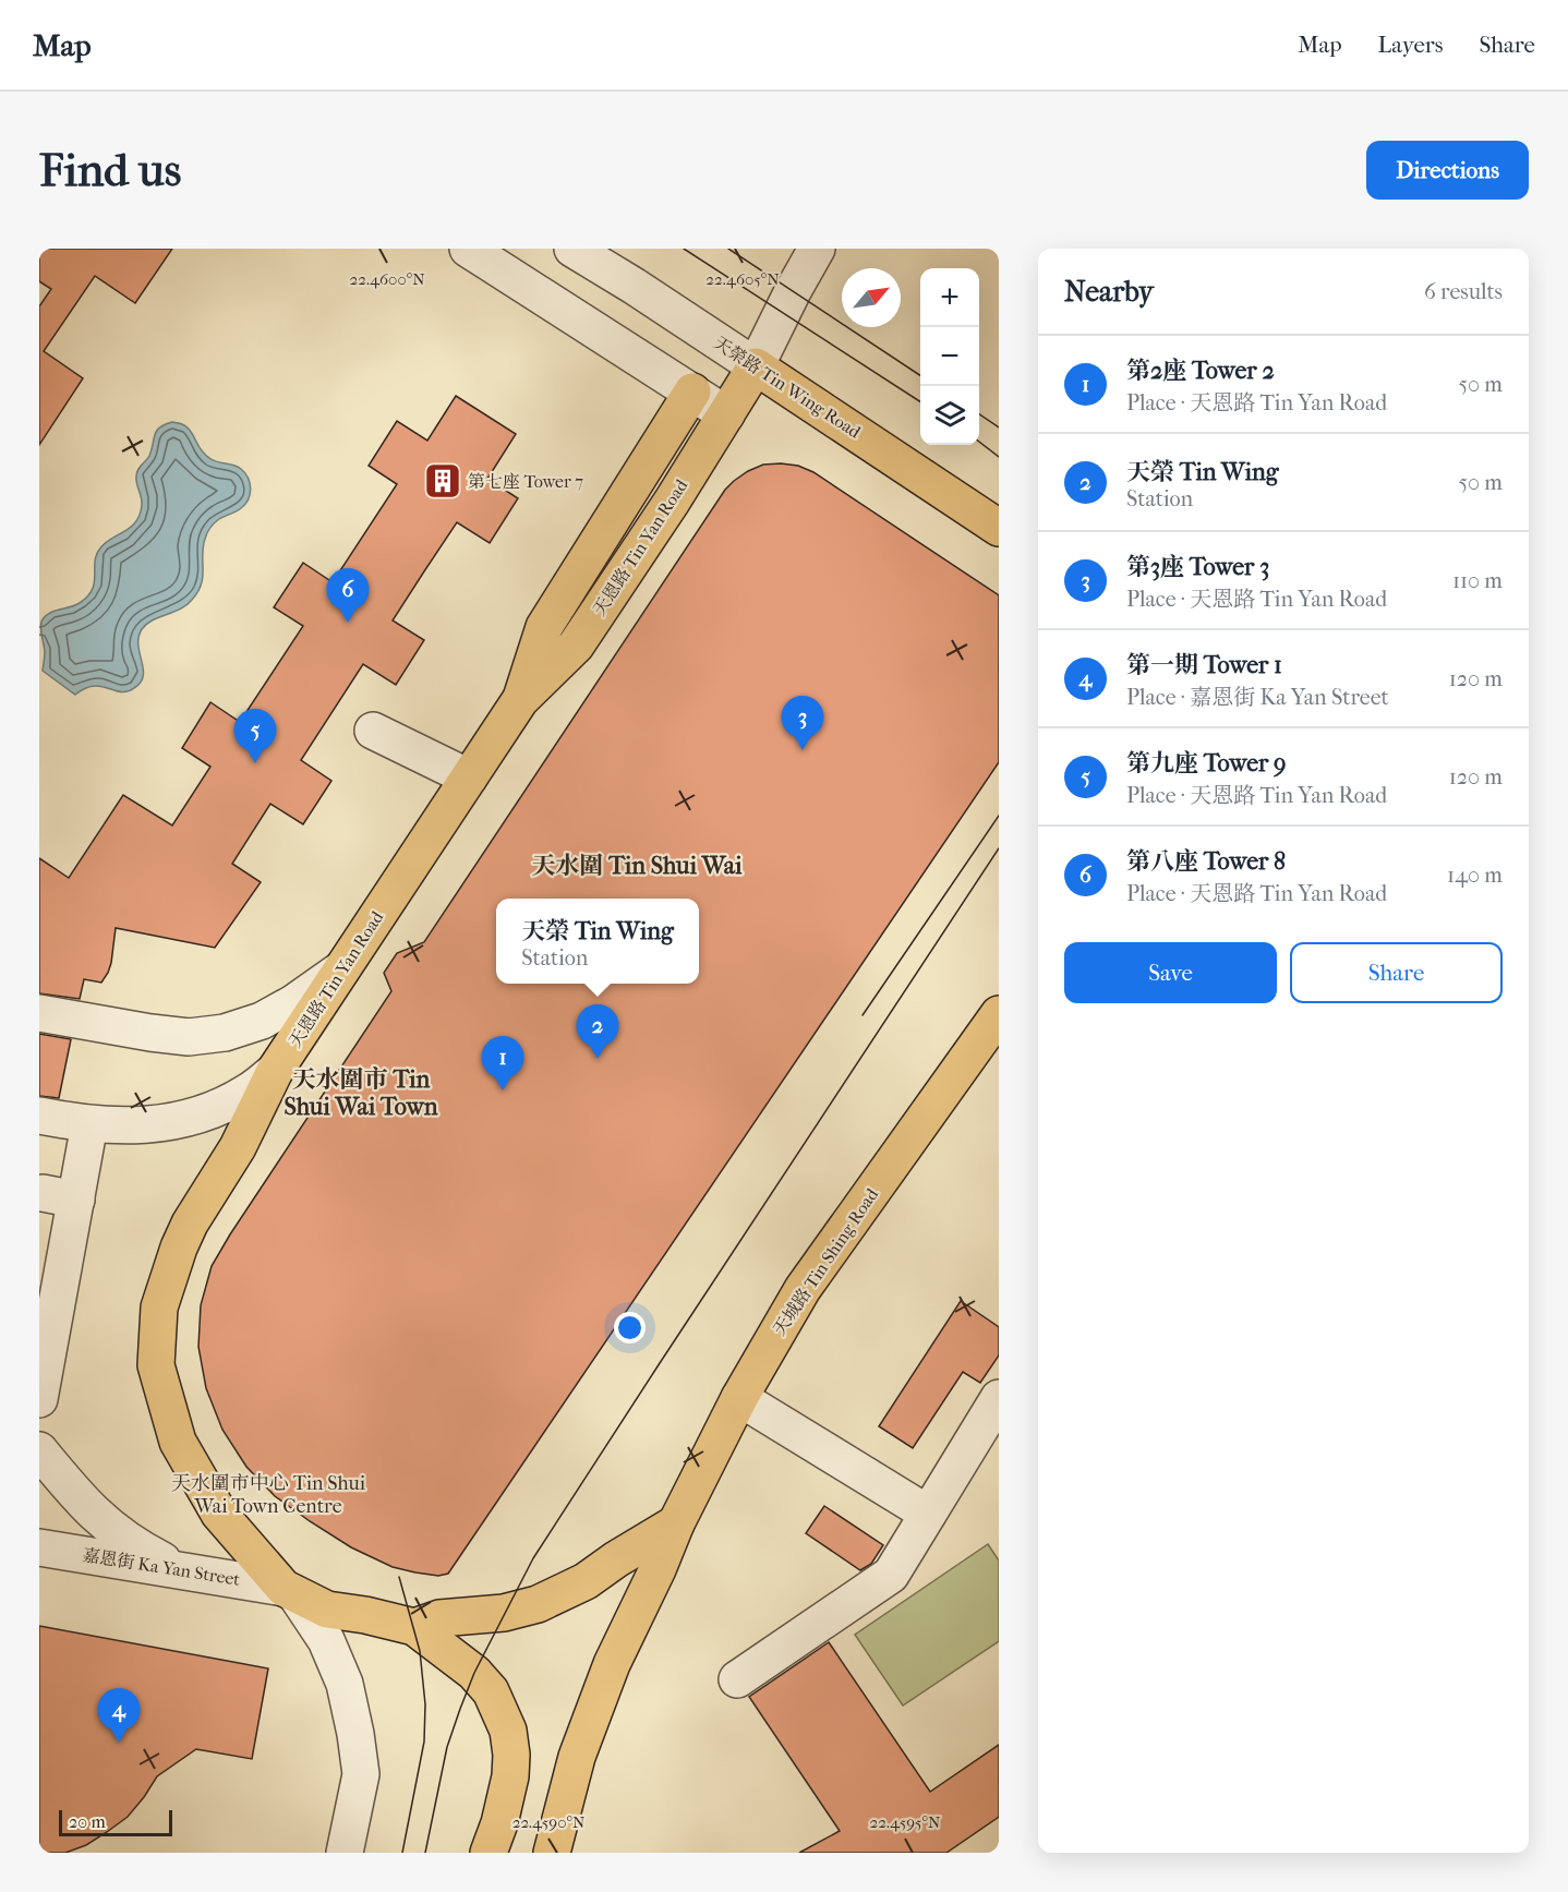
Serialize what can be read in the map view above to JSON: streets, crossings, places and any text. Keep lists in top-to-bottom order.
{
  "streets": {
    "main road": ["天榮路 Tin Wing Road", "天恩路 Tin Yan Road", "天城路 Tin Shing Road"],
    "street": ["嘉恩街 Ka Yan Street"]
  },
  "crossings": [
    ["天榮路 Tin Wing Road", "天恩路 Tin Yan Road"],
    ["天恩路 Tin Yan Road", "嘉恩街 Ka Yan Street"]
  ],
  "districts": ["天水圍 Tin Shui Wai", "天水圍市 Tin Shui Wai Town", "天水圍市中心 Tin Shui Wai Town Centre"],
  "places": {
    "building": ["第七座 Tower 7"]
  },
  "scale_bar": "20 m",
  "north": "top right",
  "page": {
    "header": "Map",
    "nav": ["Map", "Layers", "Share"],
    "buttons": [
      "Directions",
      ["Save", "Share"]
    ],
    "title": "Find us",
    "heading": ["Nearby", "6 results"],
    "map_buttons": ["+", "−"],
    "list": [
      {
        "mark": "1",
        "name": "第2座 Tower 2",
        "note": "Place · 天恩路 Tin Yan Road",
        "value": "50 m"
      },
      {
        "mark": "2",
        "name": "天榮 Tin Wing",
        "note": "Station",
        "value": "50 m"
      },
      {
        "mark": "3",
        "name": "第3座 Tower 3",
        "note": "Place · 天恩路 Tin Yan Road",
        "value": "110 m"
      },
      {
        "mark": "4",
        "name": "第一期 Tower 1",
        "note": "Place · 嘉恩街 Ka Yan Street",
        "value": "120 m"
      },
      {
        "mark": "5",
        "name": "第九座 Tower 9",
        "note": "Place · 天恩路 Tin Yan Road",
        "value": "120 m"
      },
      {
        "mark": "6",
        "name": "第八座 Tower 8",
        "note": "Place · 天恩路 Tin Yan Road",
        "value": "140 m"
      }
    ],
    "pins": [
      "6",
      "3",
      "5",
      "2",
      "1",
      "4"
    ],
    "popup": ["天榮 Tin Wing", "Station"],
    "scale": "20 m"
  },
  "coordinates": [
    "22.4600°N",
    "22.4605°N",
    "22.4590°N",
    "22.4595°N"
  ]
}
